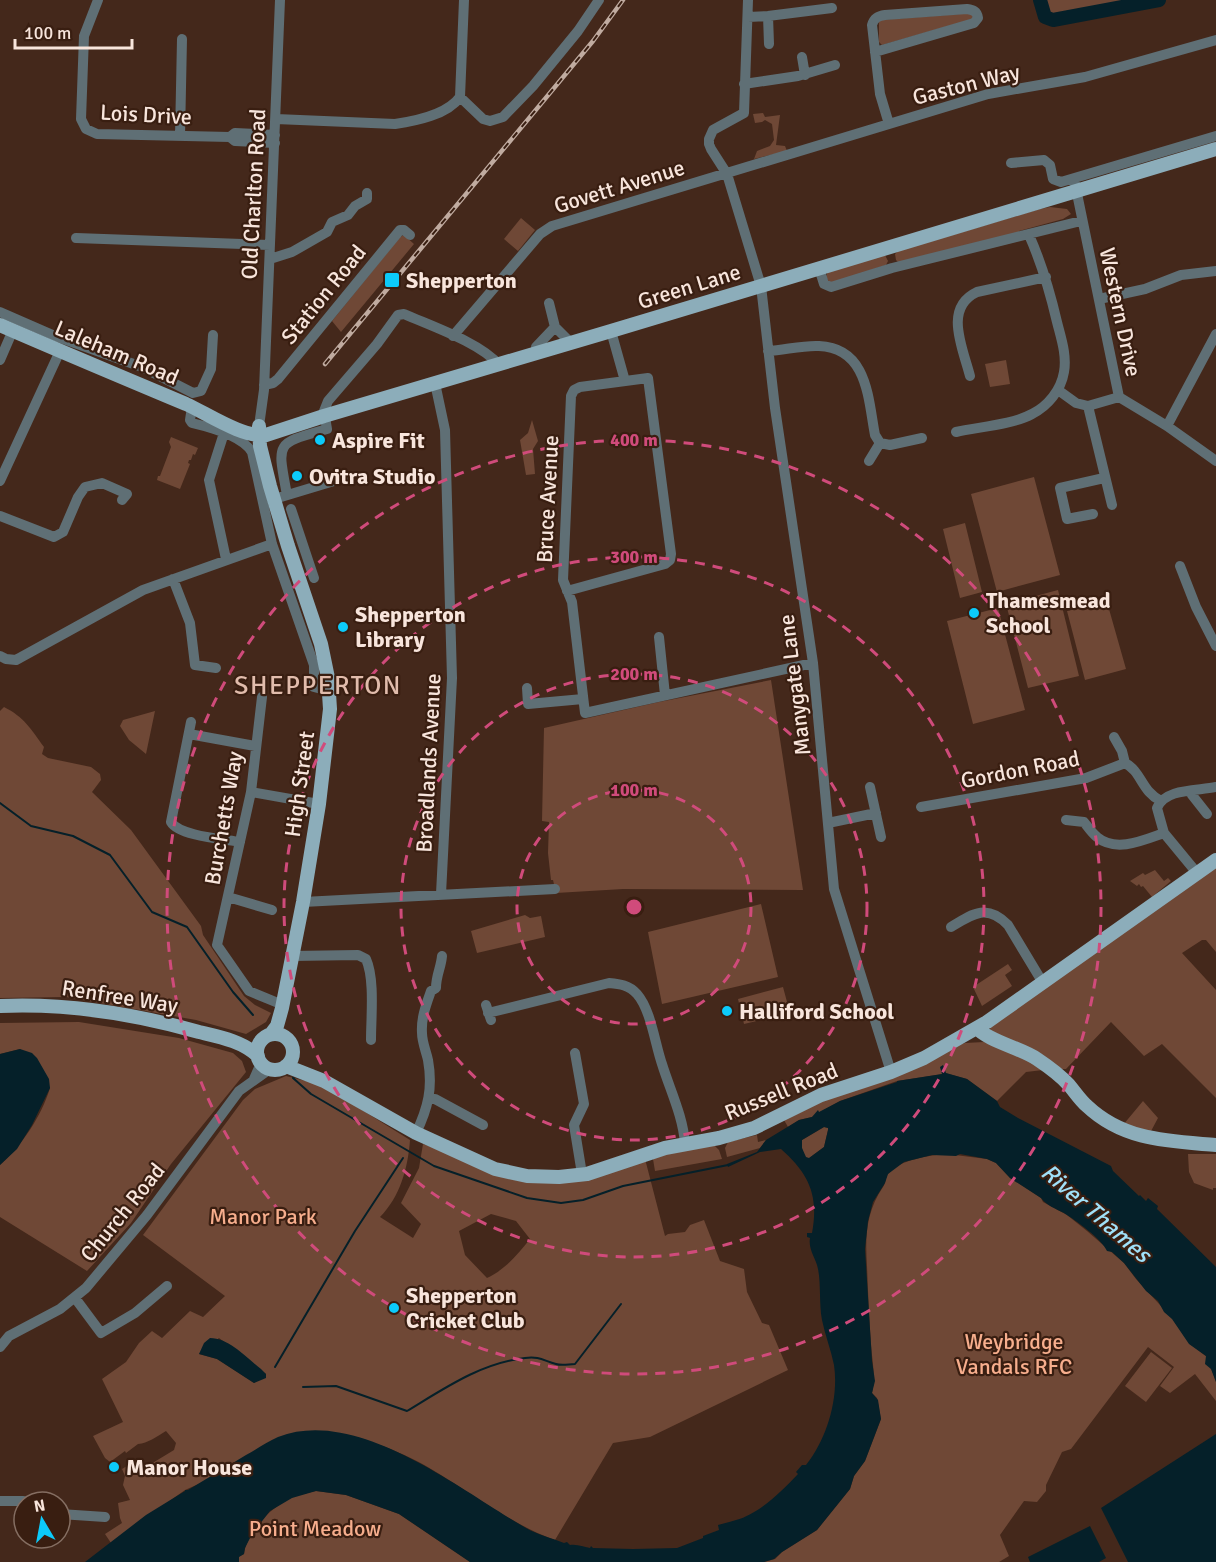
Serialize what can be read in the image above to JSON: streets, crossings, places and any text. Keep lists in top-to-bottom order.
{
  "streets": {
    "main road": [
      "Green Lane",
      "Laleham Road",
      "High Street",
      "Renfree Way",
      "Russell Road"
    ],
    "street": [
      "Gaston Way",
      "Lois Drive",
      "Govett Avenue",
      "Old Charlton Road",
      "Station Road",
      "Western Drive",
      "Bruce Avenue",
      "Manygate Lane",
      "Broadlands Avenue",
      "Gordon Road",
      "Burchetts Way",
      "Church Road"
    ]
  },
  "crossings": [
    ["Gaston Way", "Govett Avenue"],
    ["Lois Drive", "Old Charlton Road"],
    ["Old Charlton Road", "Green Lane"],
    ["Old Charlton Road", "Station Road"],
    ["Old Charlton Road", "Laleham Road"],
    ["Old Charlton Road", "High Street"],
    ["Green Lane", "Western Drive"],
    ["Green Lane", "Laleham Road"],
    ["Green Lane", "Manygate Lane"],
    ["Green Lane", "Broadlands Avenue"],
    ["Green Lane", "High Street"],
    ["Laleham Road", "High Street"],
    ["Manygate Lane", "Russell Road"],
    ["High Street", "Burchetts Way"],
    ["High Street", "Renfree Way"],
    ["High Street", "Russell Road"],
    ["High Street", "Church Road"],
    ["Renfree Way", "Russell Road"],
    ["Renfree Way", "Church Road"],
    ["Russell Road", "Church Road"]
  ],
  "districts": ["SHEPPERTON"],
  "water": ["River Thames"],
  "parks": ["Manor Park", "Weybridge Vandals RFC", "Point Meadow"],
  "places": {
    "transit": ["Shepperton"],
    "other": [
      "Aspire Fit",
      "Ovitra Studio",
      "Thamesmead School",
      "Shepperton Library",
      "Halliford School",
      "Shepperton Cricket Club",
      "Manor House"
    ]
  },
  "scale_bar": "100 m",
  "north": "top",
  "rings": [
    "400 m",
    "300 m",
    "200 m",
    "100 m"
  ]
}
